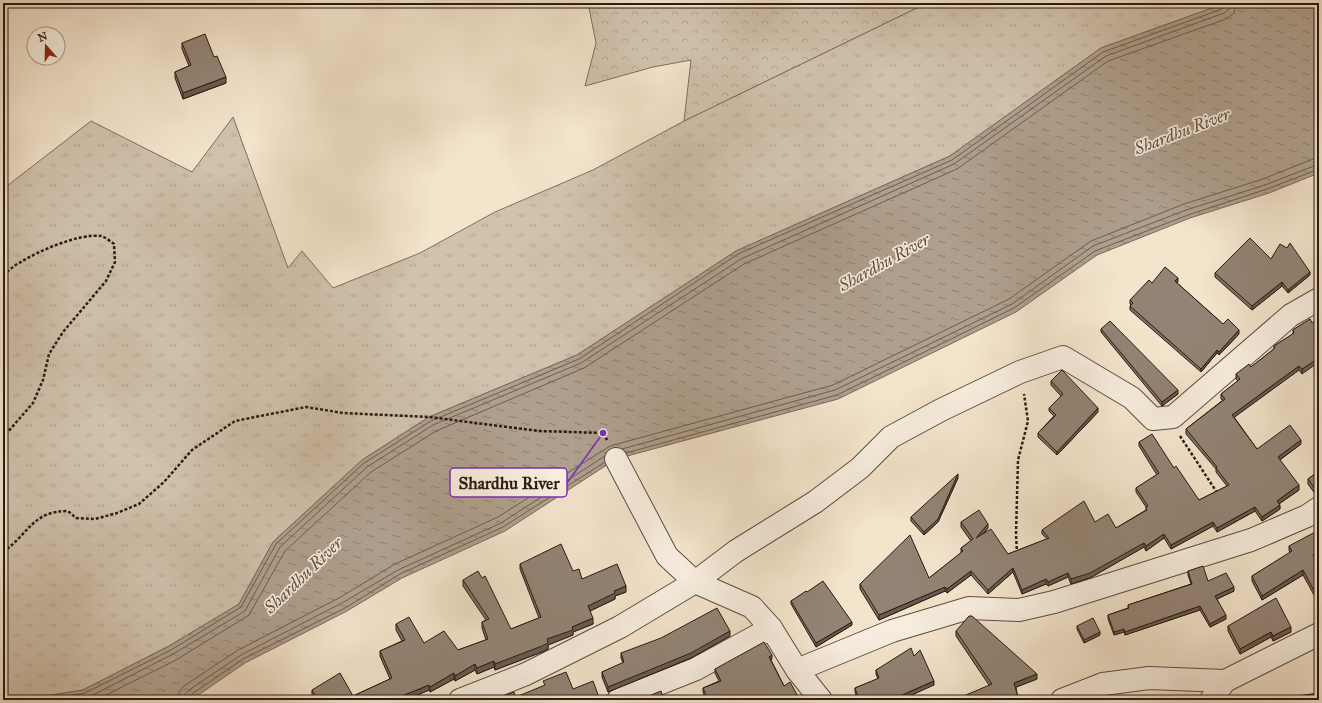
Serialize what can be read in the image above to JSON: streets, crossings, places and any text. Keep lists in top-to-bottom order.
{
  "water": ["Shardhu River"],
  "places": ["Shardhu River"],
  "north": "top"
}
